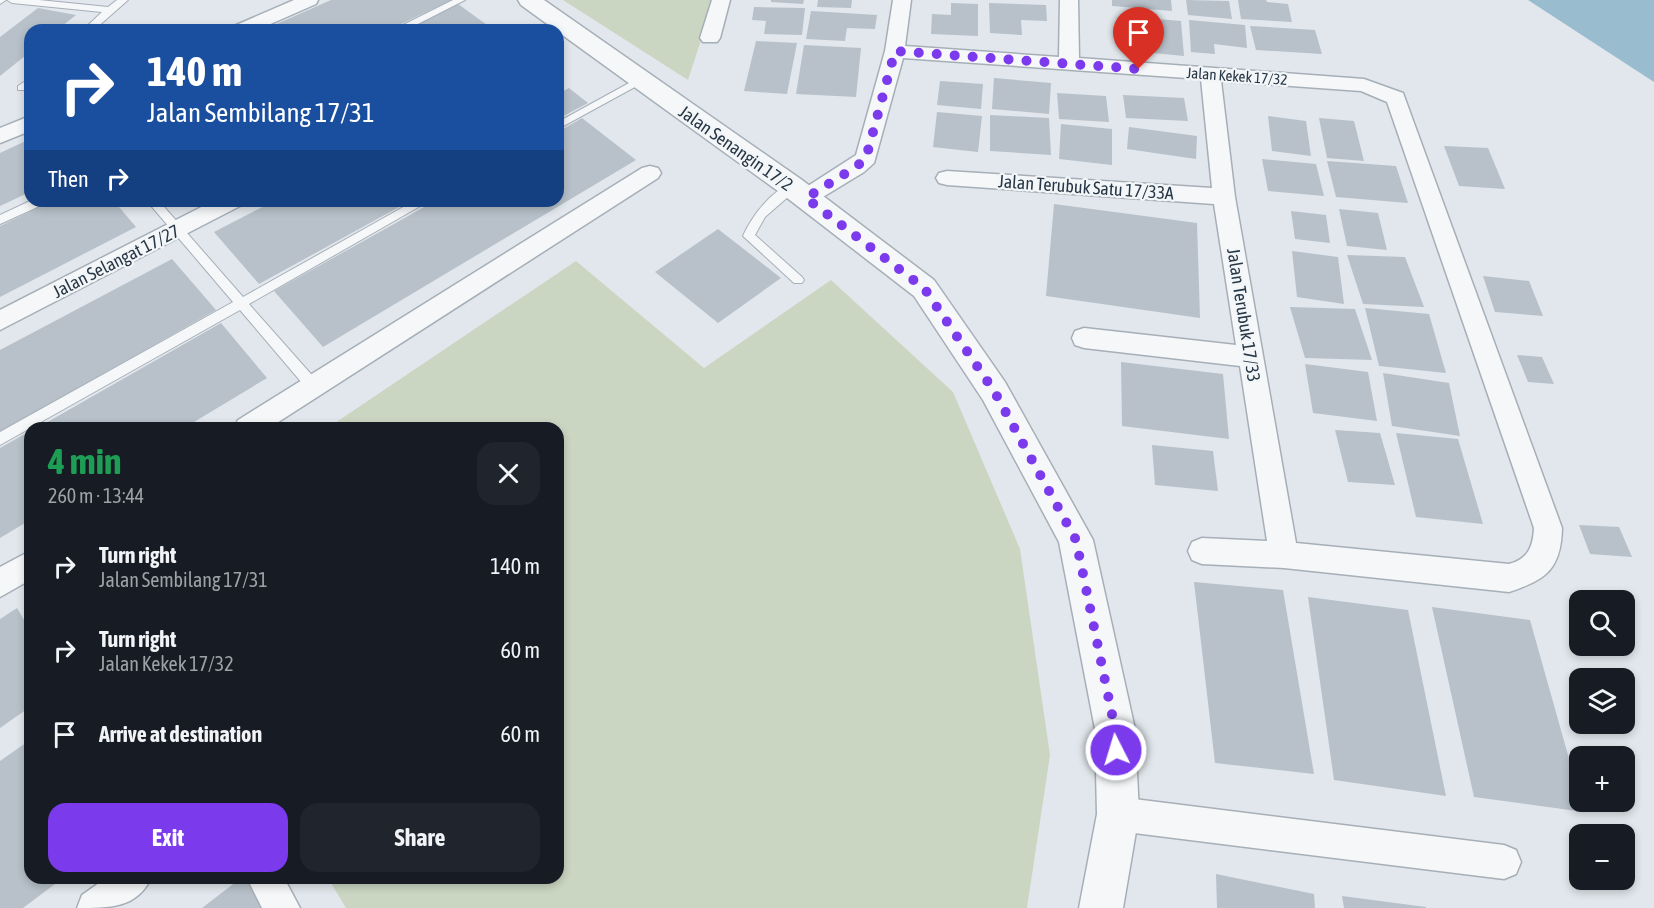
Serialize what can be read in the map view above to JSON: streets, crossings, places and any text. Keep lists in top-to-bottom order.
{
  "streets": {
    "street": [
      "Jalan Kekek 17/32",
      "Jalan Senangin 17/2",
      "Jalan Terubuk Satu 17/33A",
      "Jalan Selangat 17/27",
      "Jalan Terubuk 17/33"
    ]
  },
  "crossings": [
    ["Jalan Kekek 17/32", "Jalan Terubuk 17/33"],
    ["Jalan Terubuk Satu 17/33A", "Jalan Terubuk 17/33"]
  ],
  "page": {
    "turn": ["140 m", "Jalan Sembilang 17/31"],
    "then": "Then",
    "heading": ["4 min", "260 m · 13:44"],
    "list": [
      {
        "name": "Turn right",
        "note": "Jalan Sembilang 17/31",
        "value": "140 m"
      },
      {
        "name": "Turn right",
        "note": "Jalan Kekek 17/32",
        "value": "60 m"
      },
      {
        "name": "Arrive at destination",
        "value": "60 m"
      }
    ],
    "map_buttons": ["+", "−"],
    "buttons": ["Exit", "Share"]
  }
}
